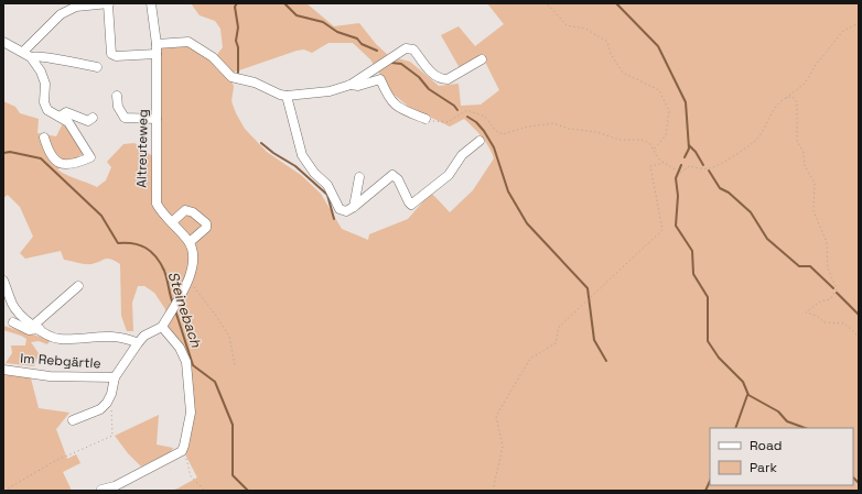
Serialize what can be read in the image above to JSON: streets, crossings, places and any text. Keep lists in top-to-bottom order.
{
  "streets": {
    "street": ["Altreuteweg", "Im Rebgärtle"]
  },
  "water": ["Steinebach"],
  "legend": ["Road", "Park"]
}
